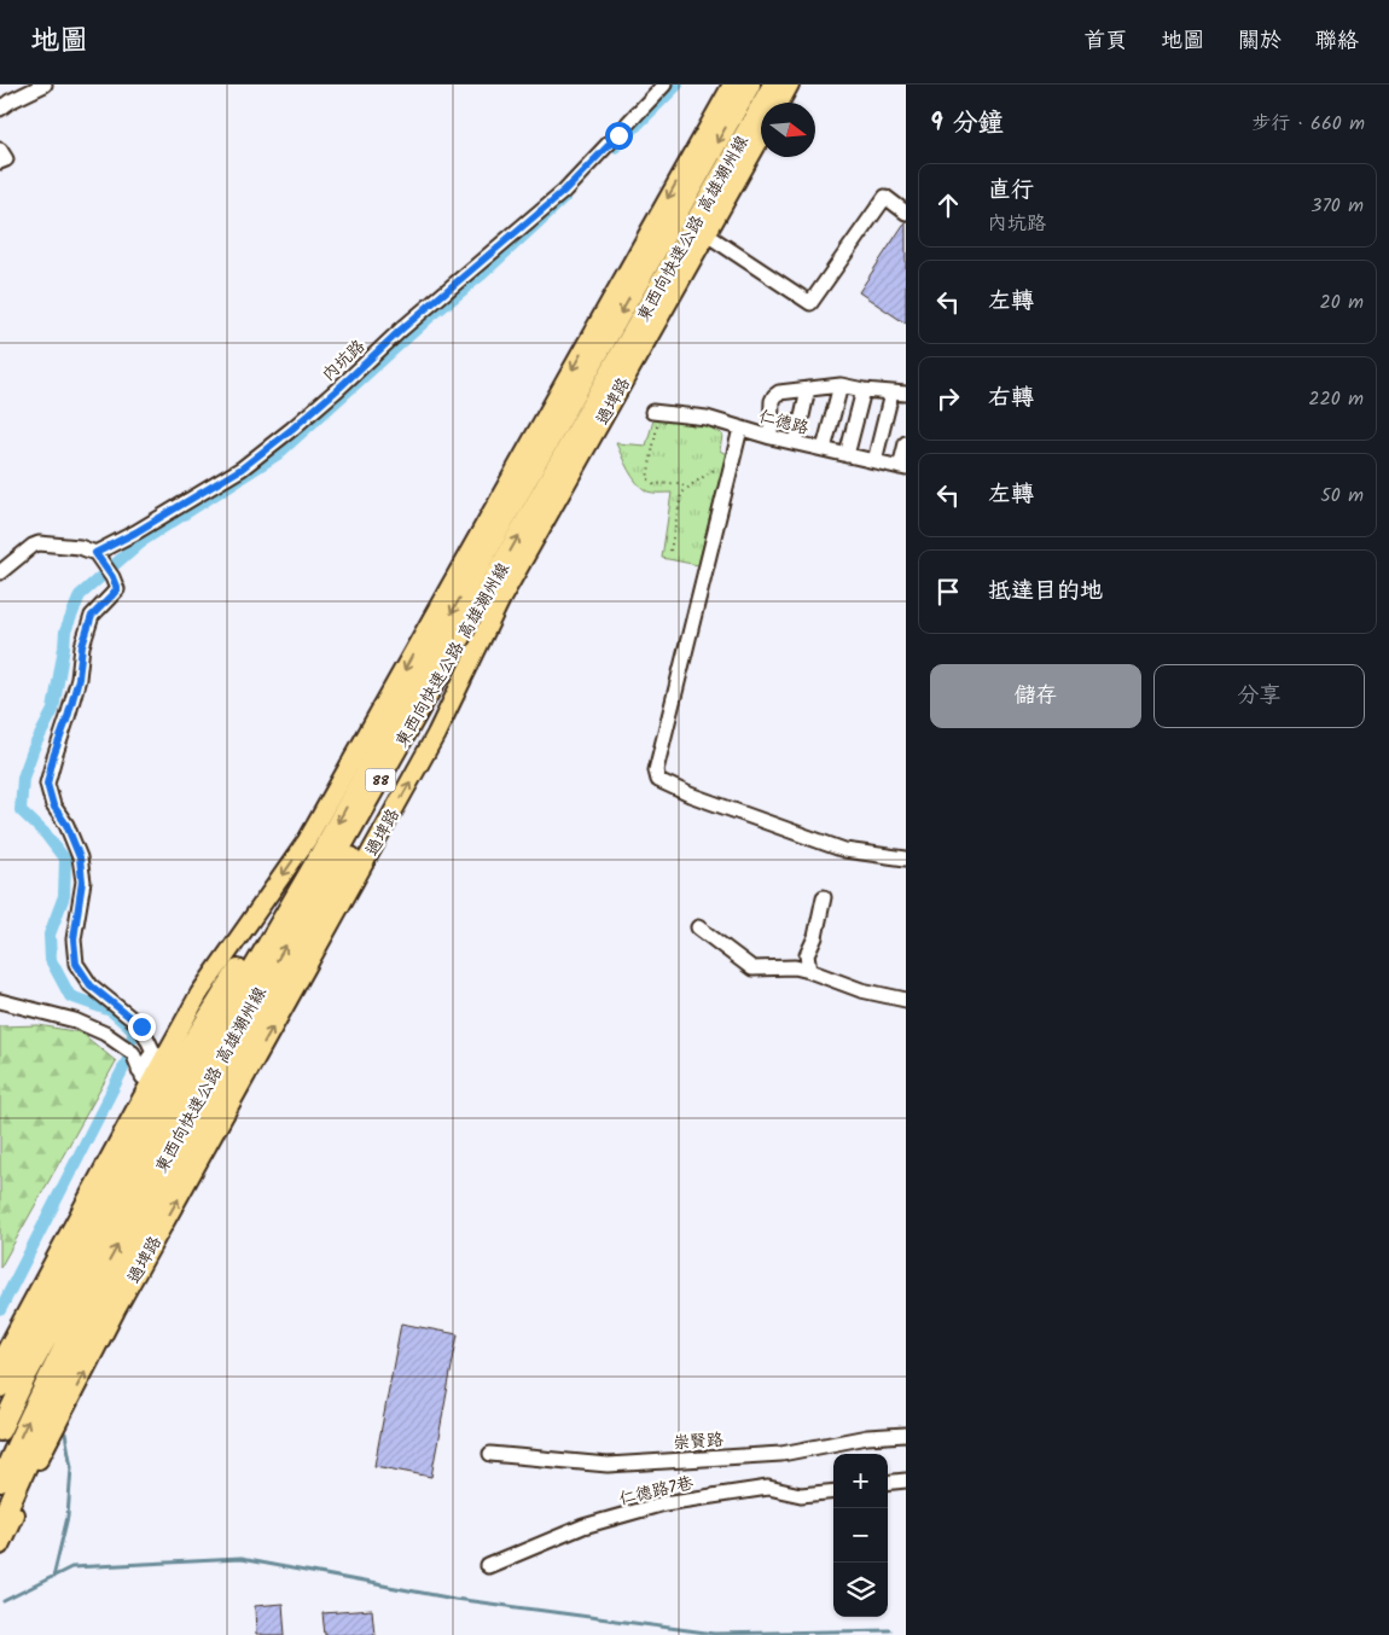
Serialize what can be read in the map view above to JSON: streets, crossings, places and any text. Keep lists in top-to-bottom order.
{
  "streets": {
    "highway": ["東西向快速公路 高雄潮州線", "88"],
    "main road": ["過埤路"],
    "street": [
      "內坑路",
      "仁德路",
      "崇賢路",
      "仁德路7巷"
    ]
  },
  "north": "right",
  "page": {
    "header": "地圖",
    "nav": [
      "首頁",
      "地圖",
      "關於",
      "聯絡"
    ],
    "heading": ["9 分鐘", "步行 · 660 m"],
    "list": [
      ["直行", "內坑路", "370 m"],
      ["左轉", "20 m"],
      ["右轉", "220 m"],
      ["左轉", "50 m"],
      "抵達目的地"
    ],
    "buttons": ["儲存", "分享"],
    "map_buttons": ["+", "−"]
  }
}
